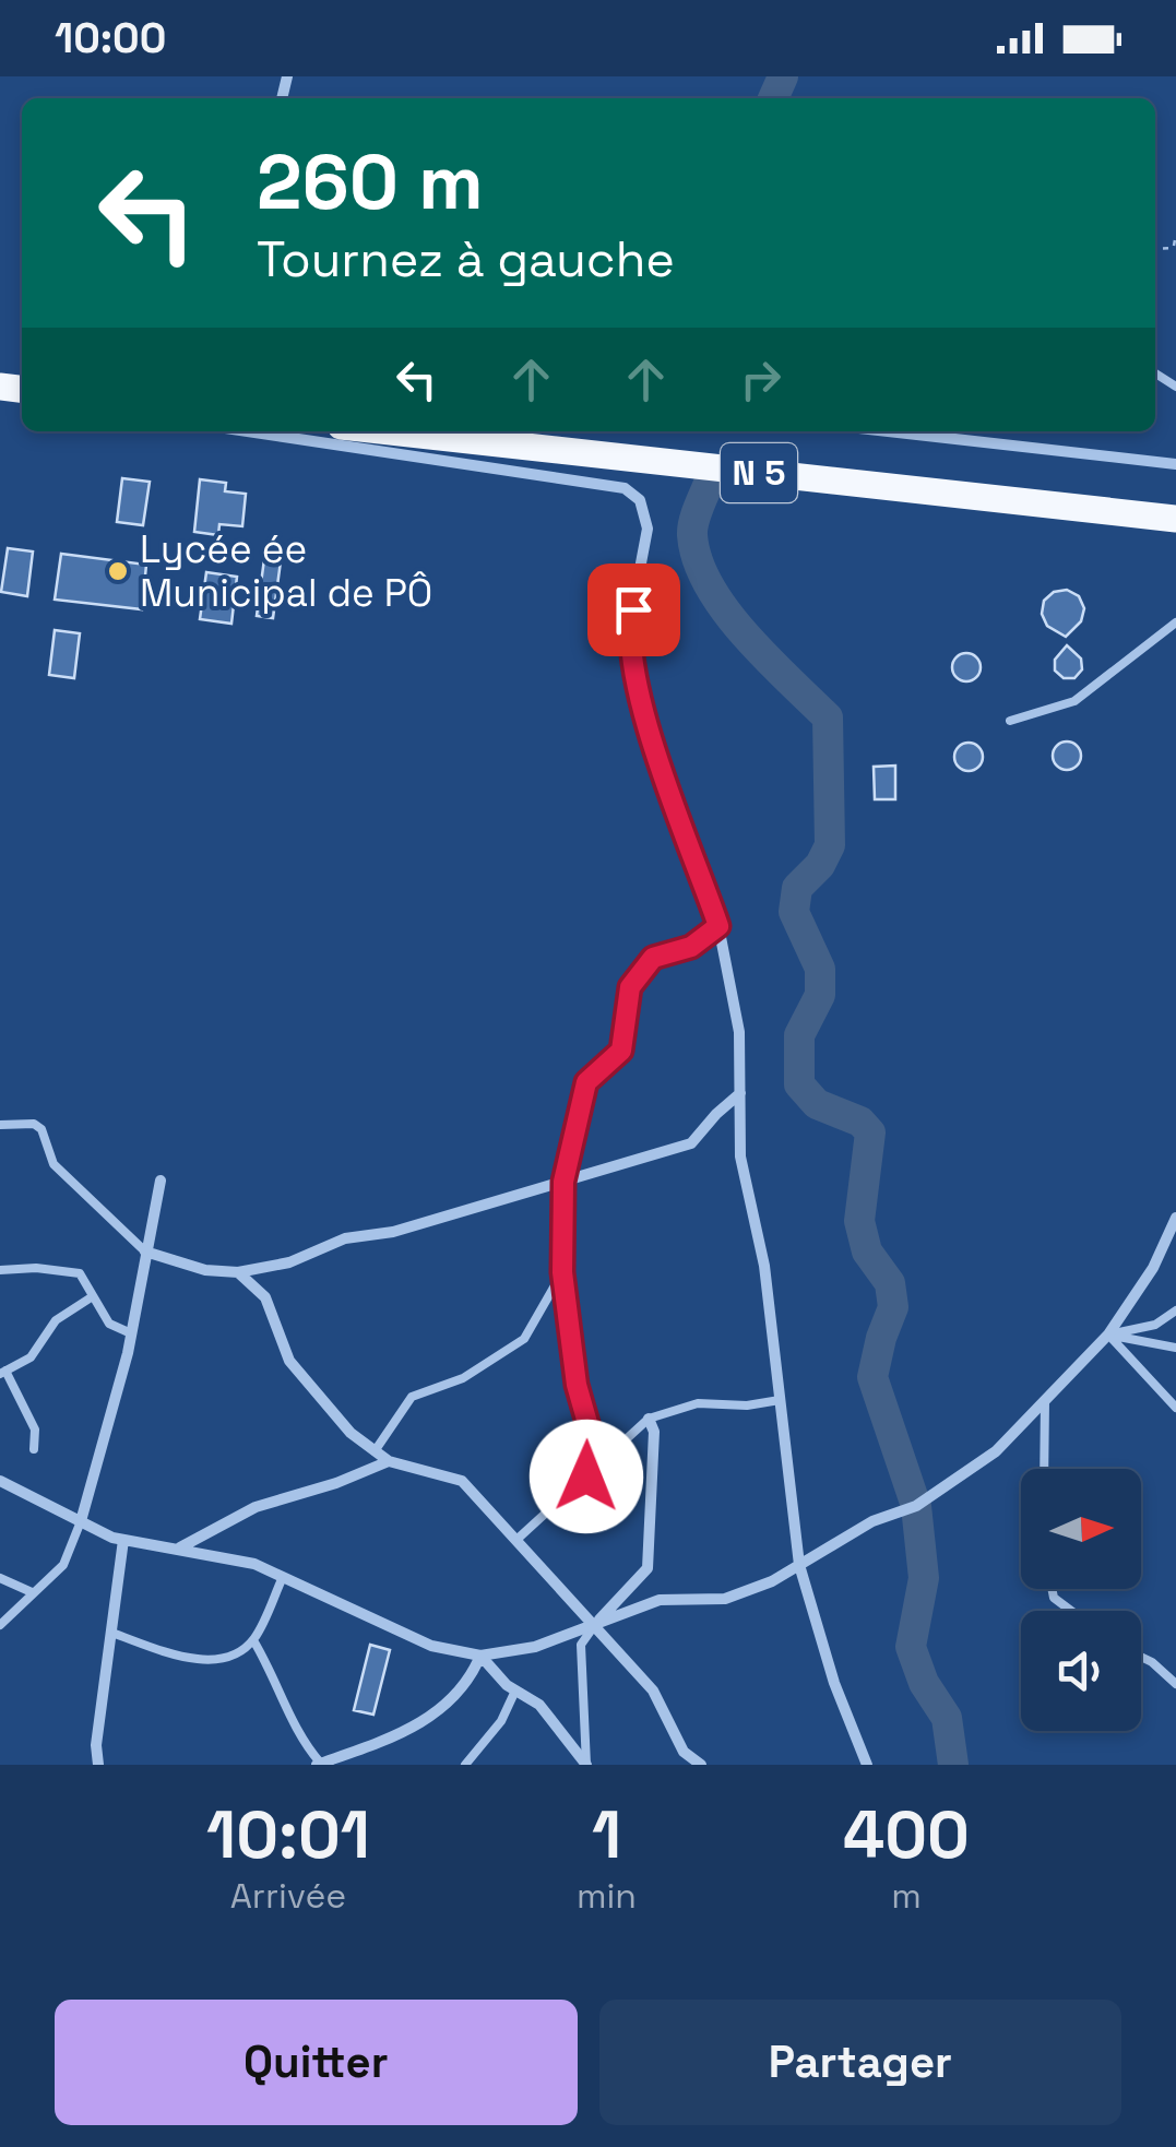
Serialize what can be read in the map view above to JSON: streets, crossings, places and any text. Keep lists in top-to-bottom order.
{
  "streets": {
    "highway": ["N 5"]
  },
  "places": ["Lycée ée Municipal de PÔ"],
  "north": "right",
  "page": {
    "status": "10:00",
    "turn": ["260 m", "Tournez à gauche"],
    "eta": [
      "10:01",
      "Arrivée",
      "1",
      "min",
      "400",
      "m"
    ],
    "buttons": ["Quitter", "Partager"]
  }
}
